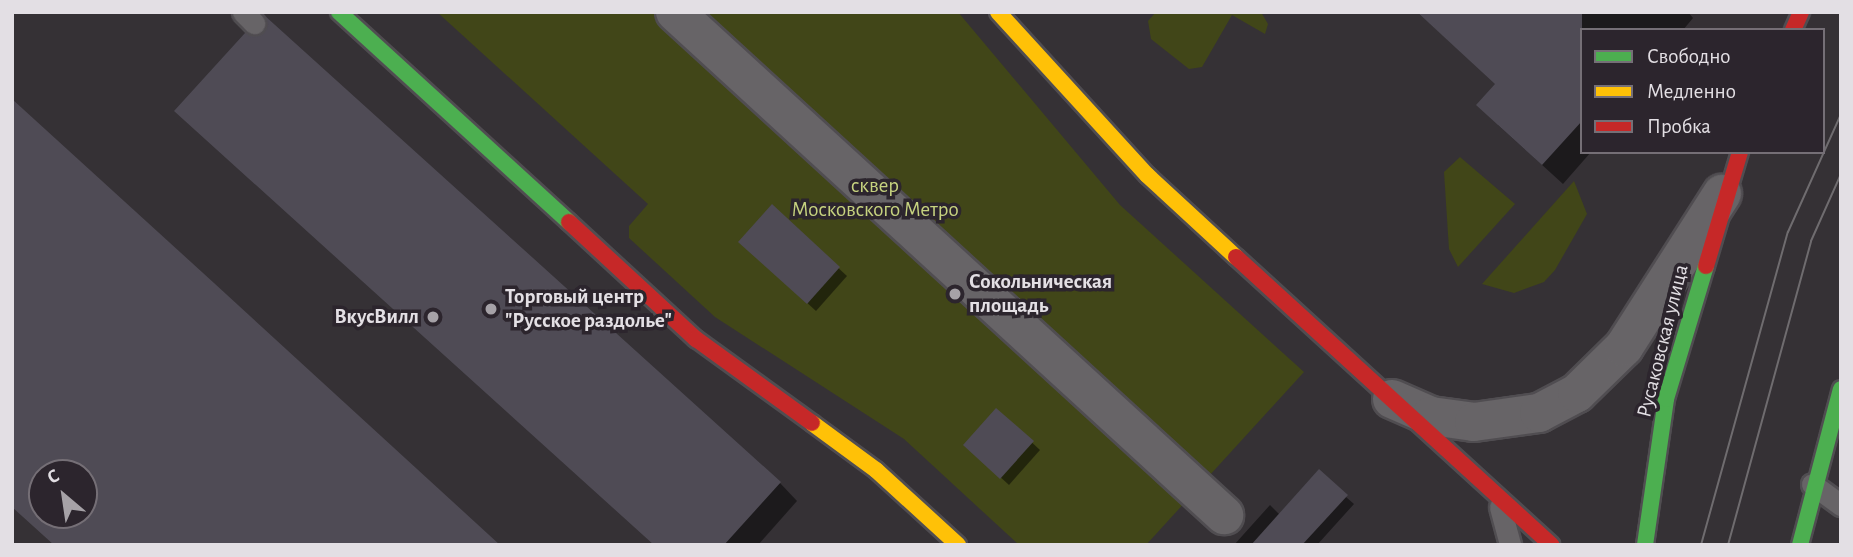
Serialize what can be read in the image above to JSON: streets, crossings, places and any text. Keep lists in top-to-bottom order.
{
  "streets": {
    "street": ["Русаковская улица"]
  },
  "parks": ["сквер Московского Метро"],
  "places": ["Сокольническая площадь", "Торговый центр \"Русское раздолье\"", "ВкусВилл"],
  "legend": ["Свободно", "Медленно", "Пробка"],
  "north": "top left"
}
